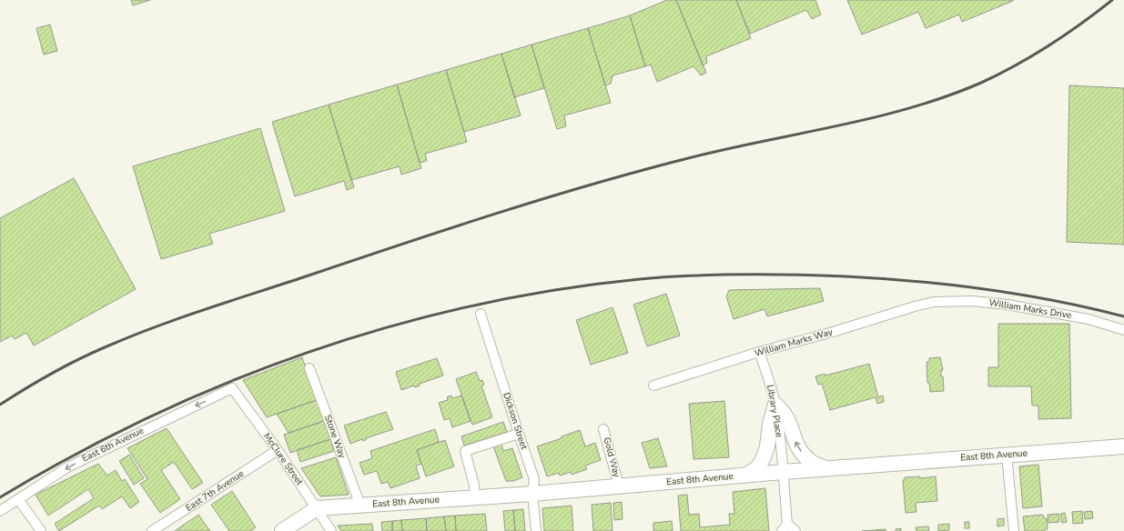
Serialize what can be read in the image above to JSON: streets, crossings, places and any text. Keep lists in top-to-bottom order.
{
  "streets": {
    "main road": ["East 8th Avenue"],
    "street": [
      "William Marks Drive",
      "William Marks Way",
      "Library Place",
      "Dickson Street",
      "Stone Way",
      "East 6th Avenue",
      "Gold Way",
      "McClure Street",
      "East 7th Avenue"
    ]
  },
  "crossings": [
    ["William Marks Drive", "William Marks Way"],
    ["William Marks Way", "Library Place"],
    ["Library Place", "East 8th Avenue"],
    ["Dickson Street", "East 8th Avenue"],
    ["Stone Way", "East 8th Avenue"],
    ["East 6th Avenue", "McClure Street"],
    ["East 8th Avenue", "Gold Way"],
    ["East 8th Avenue", "McClure Street"],
    ["McClure Street", "East 7th Avenue"]
  ],
  "one_way": ["East 6th Avenue"]
}
